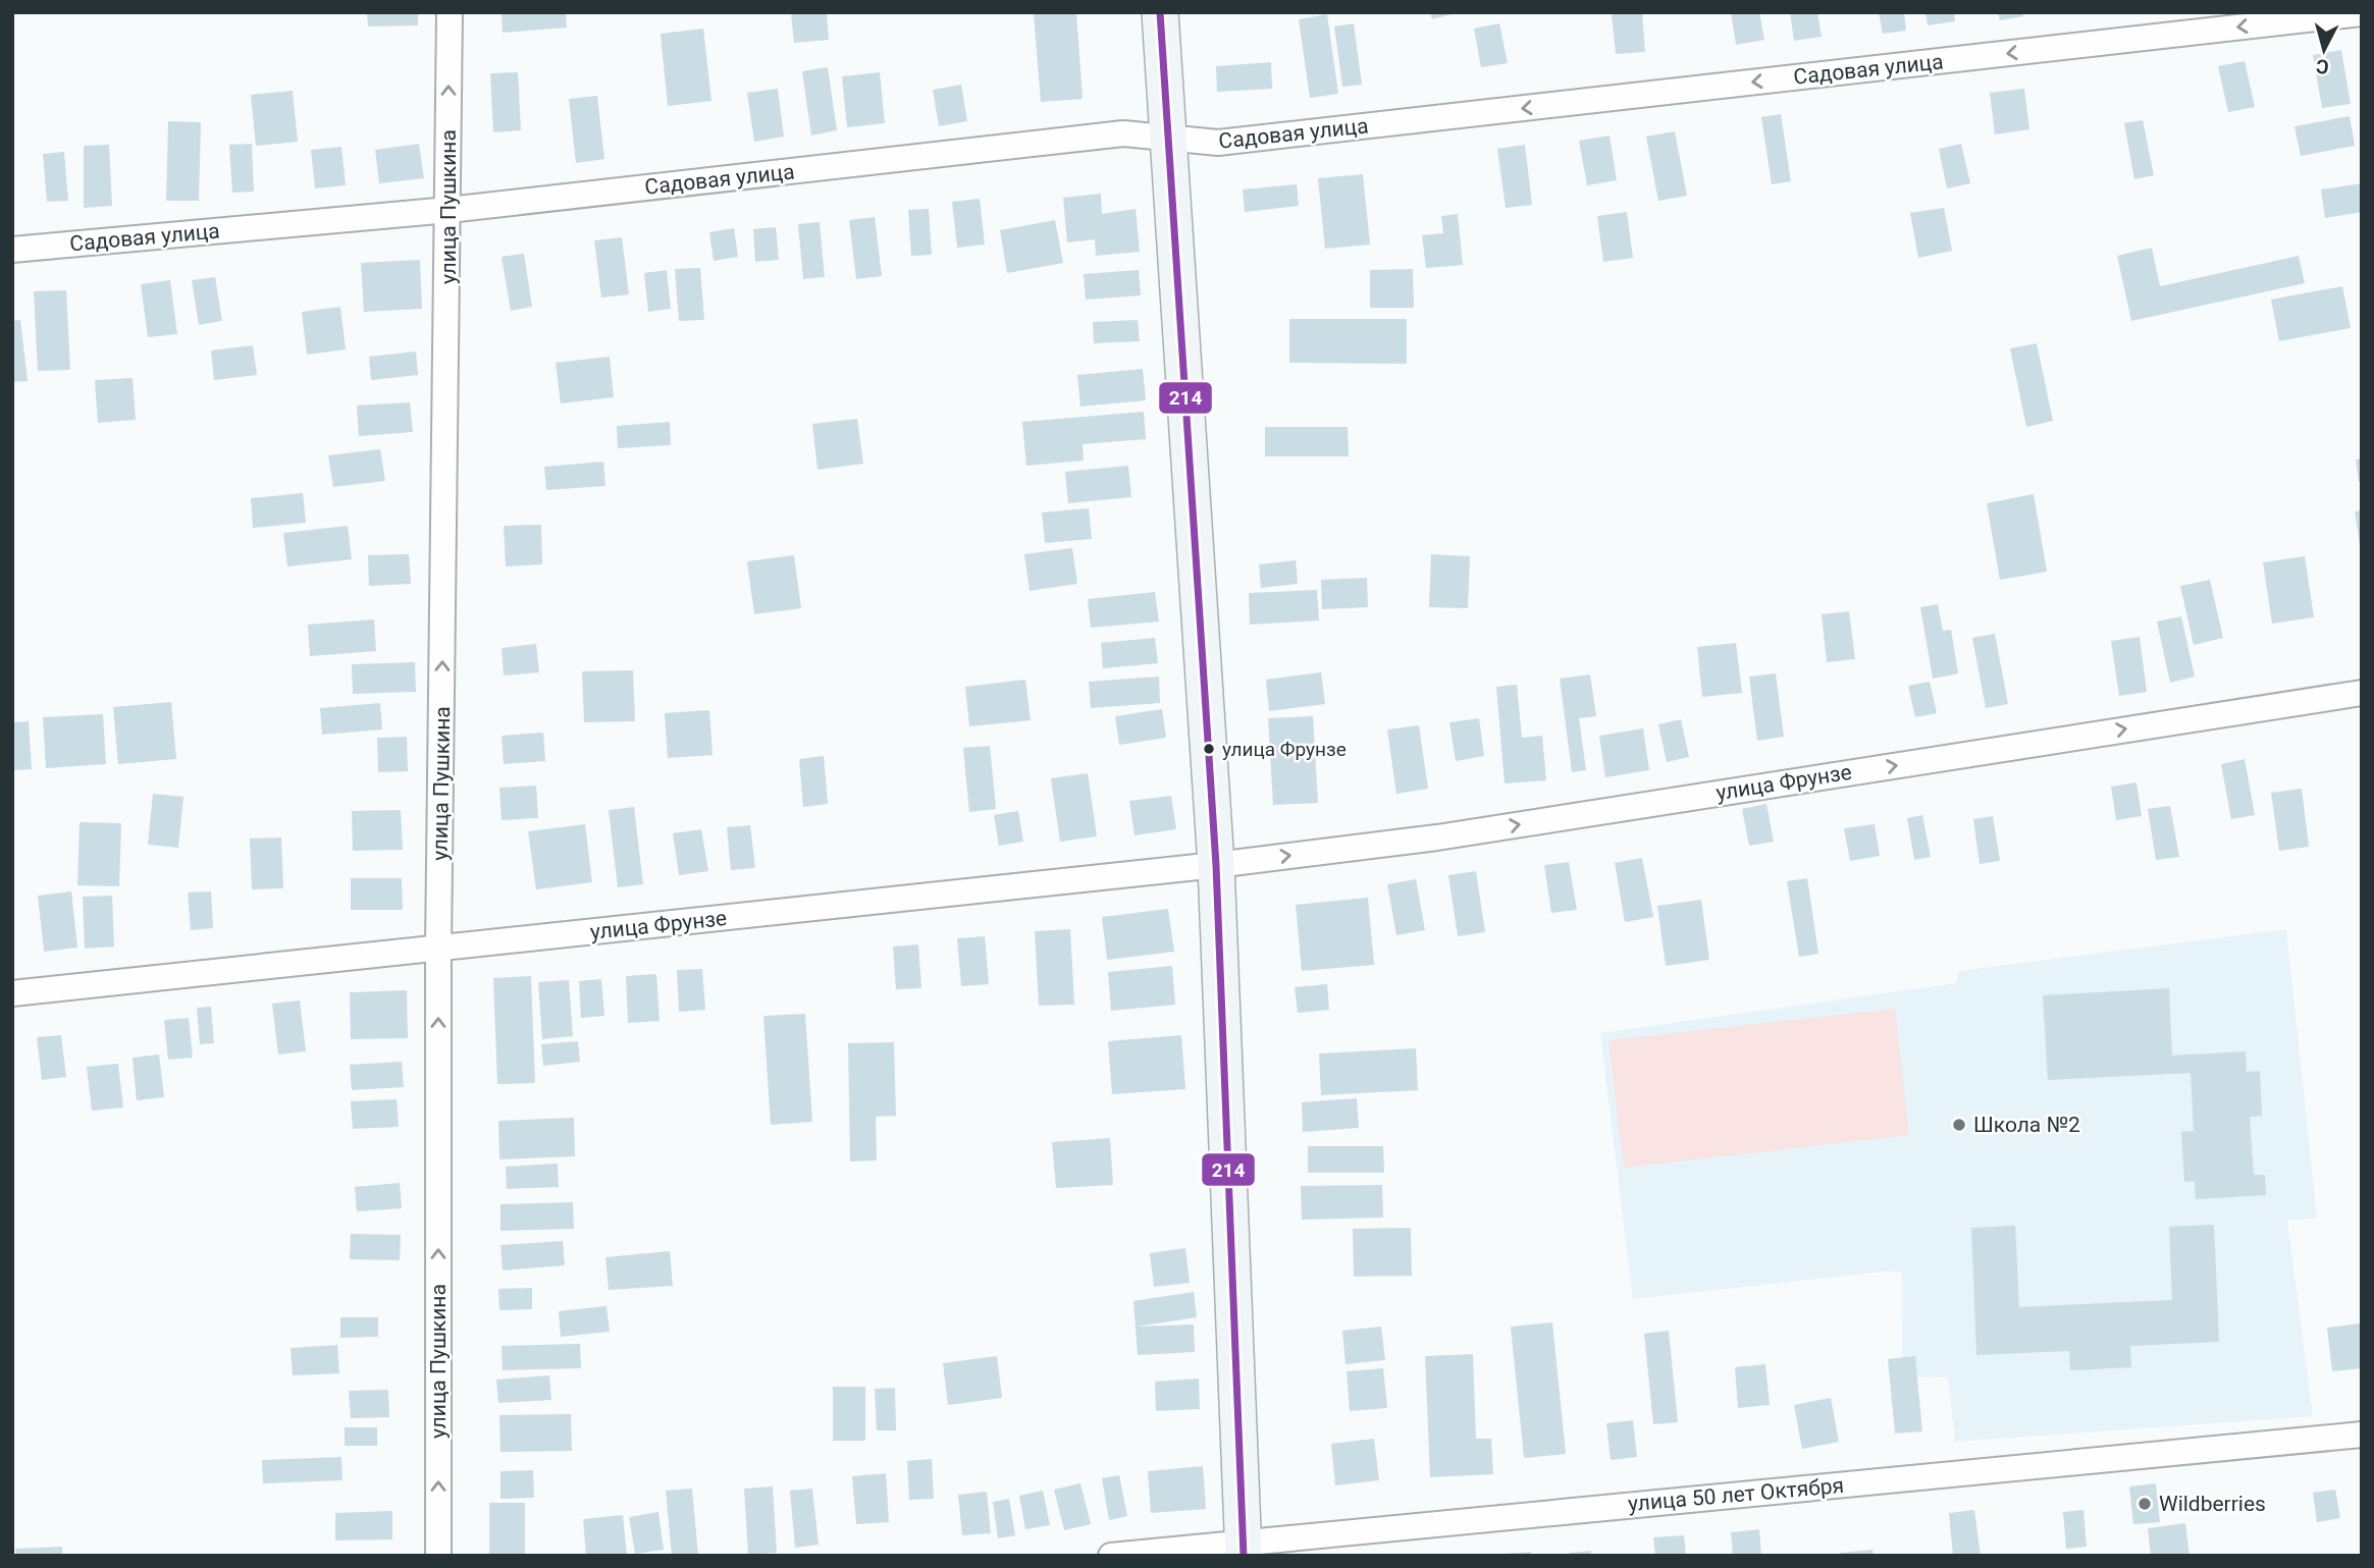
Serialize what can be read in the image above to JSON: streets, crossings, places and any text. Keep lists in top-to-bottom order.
{
  "streets": {
    "street": [
      "Садовая улица",
      "улица Пушкина",
      "улица Фрунзе",
      "улица 50 лет Октября"
    ]
  },
  "crossings": [
    ["Садовая улица", "улица Пушкина"],
    ["улица Пушкина", "улица Фрунзе"]
  ],
  "one_way": ["Садовая улица", "улица Пушкина", "улица Фрунзе"],
  "places": ["улица Фрунзе", "Школа №2", "Wildberries"],
  "lines": ["transit line 214"],
  "north": "bottom"
}
